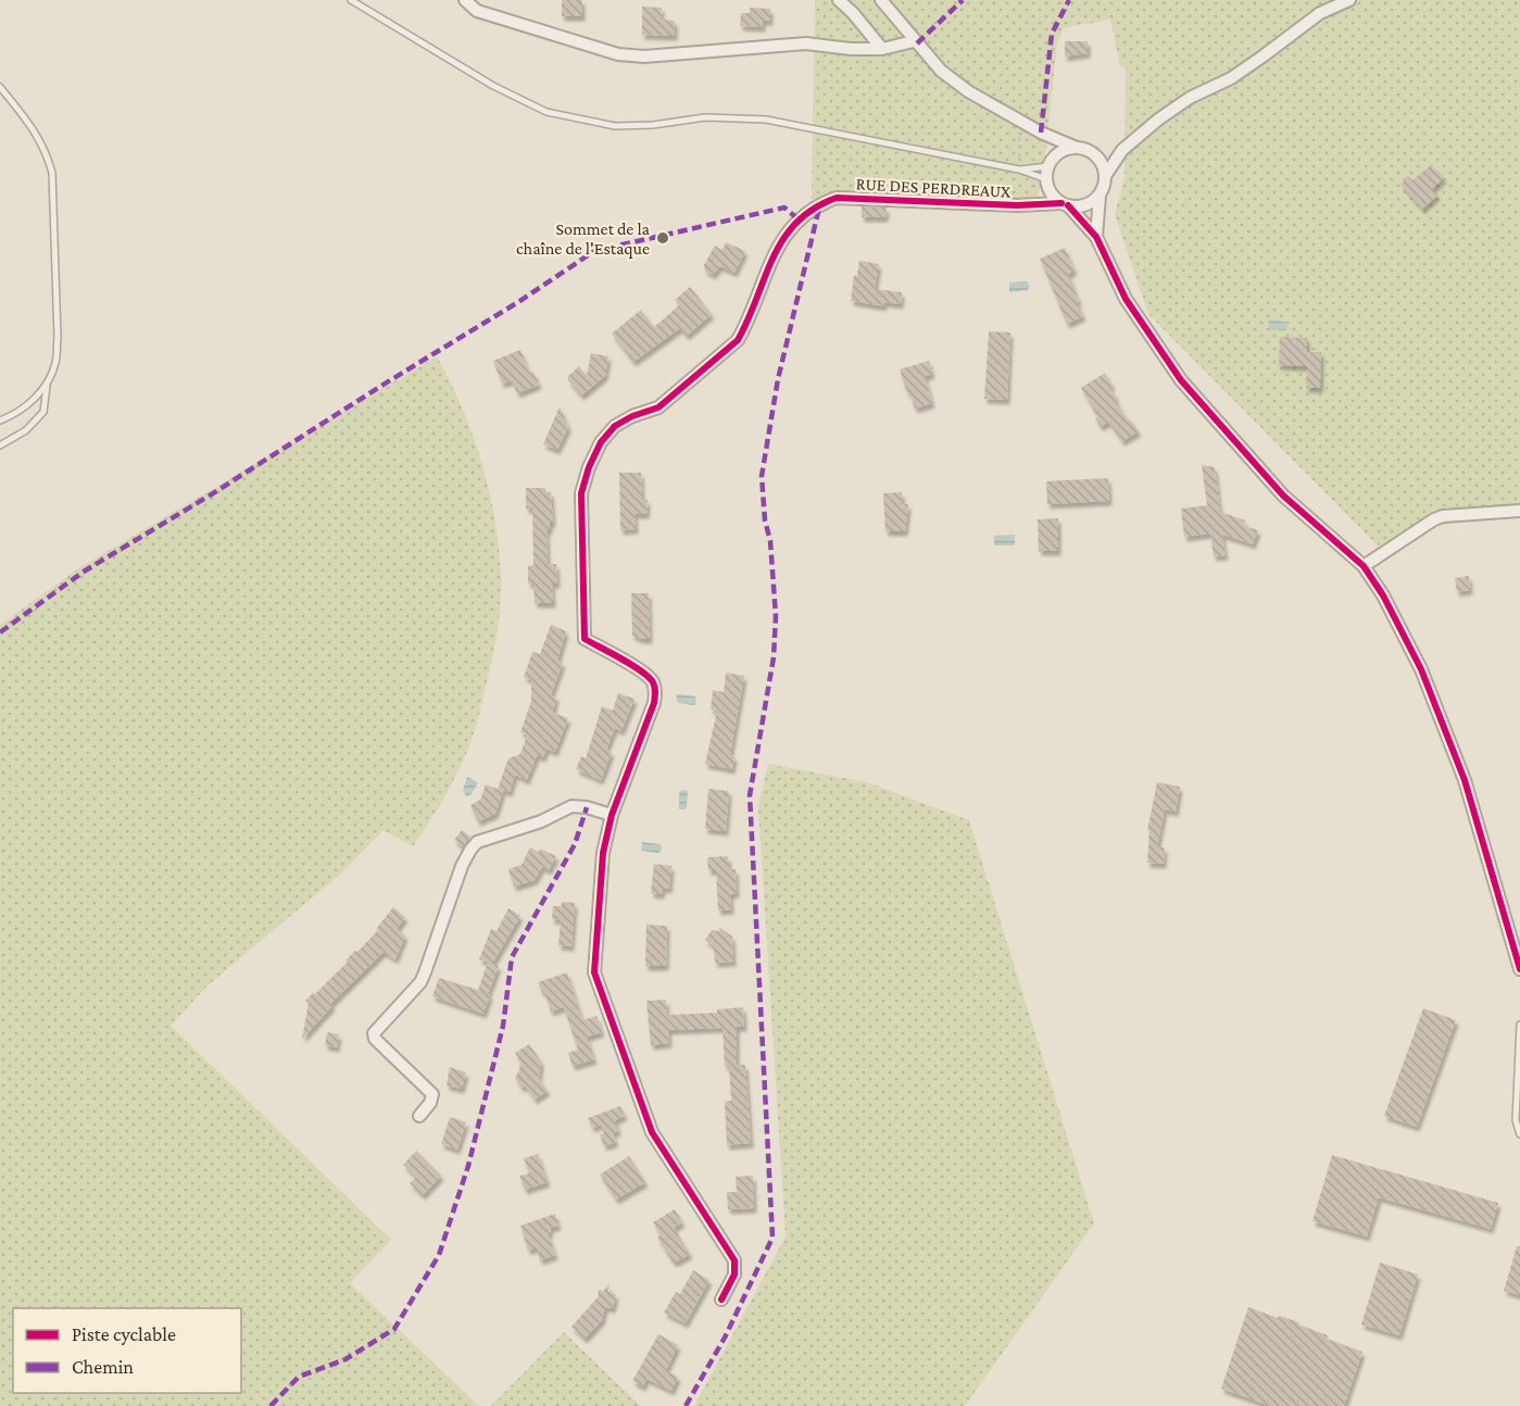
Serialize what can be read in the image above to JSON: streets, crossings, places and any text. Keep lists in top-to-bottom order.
{
  "streets": {
    "street": ["RUE DES PERDREAUX"]
  },
  "places": ["Sommet de la chaîne de l'Estaque"],
  "legend": ["Piste cyclable", "Chemin"]
}
